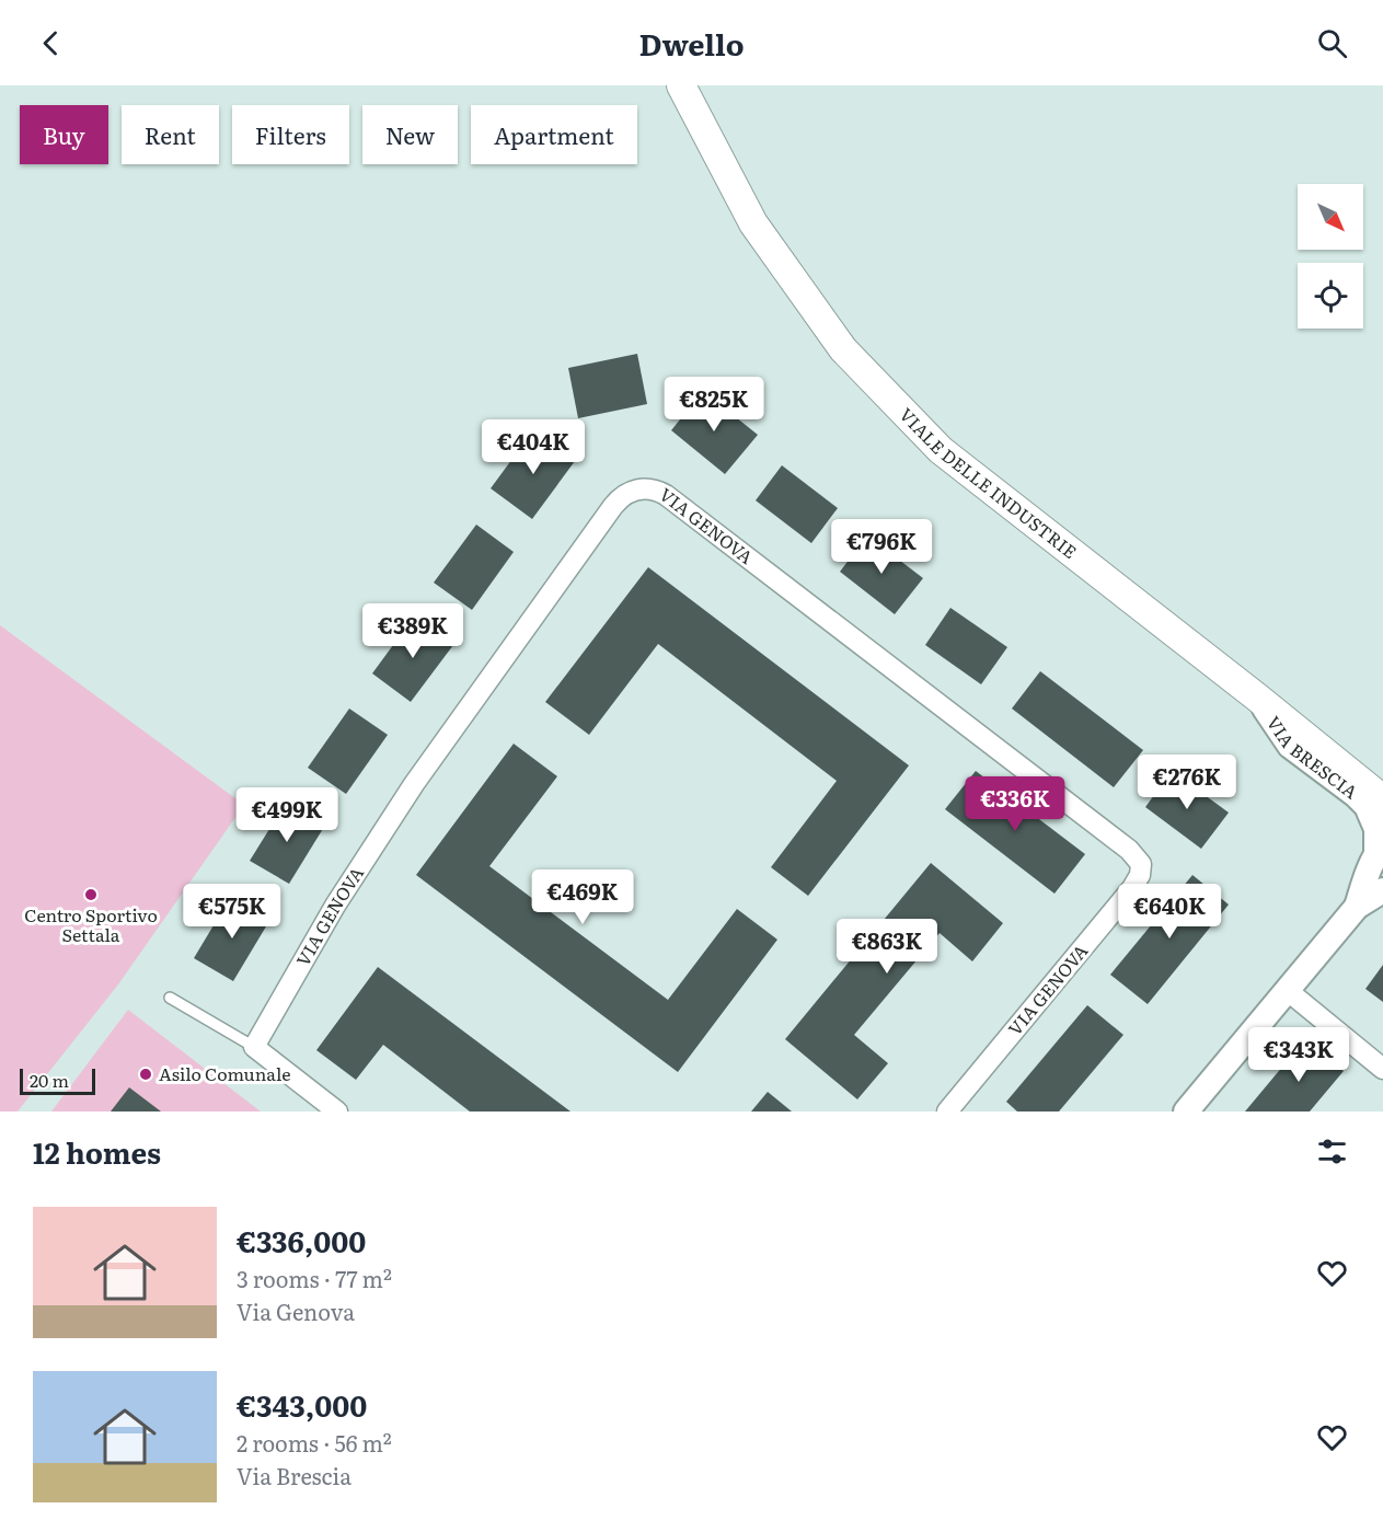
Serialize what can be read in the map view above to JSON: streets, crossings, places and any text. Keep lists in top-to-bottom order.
{
  "streets": {
    "main road": ["VIALE DELLE INDUSTRIE"],
    "street": ["VIA GENOVA", "VIA BRESCIA"]
  },
  "crossings": [
    ["VIALE DELLE INDUSTRIE", "VIA BRESCIA"]
  ],
  "places": ["Centro Sportivo Settala", "Asilo Comunale"],
  "scale_bar": "20 m",
  "north": "bottom right",
  "page": {
    "header": "Dwello",
    "chip": [
      "Buy",
      "Rent",
      "Filters",
      "New",
      "Apartment"
    ],
    "price": [
      "€825K",
      "€404K",
      "€796K",
      "€389K",
      "€276K",
      "€336K",
      "€499K",
      "€469K",
      "€575K",
      "€640K",
      "€863K",
      "€343K"
    ],
    "scale": "20 m",
    "heading": "12 homes",
    "list": [
      {
        "name": "€336,000",
        "note": "3 rooms · 77 m² · Via Genova"
      },
      {
        "name": "€343,000",
        "note": "2 rooms · 56 m² · Via Brescia"
      }
    ]
  }
}
